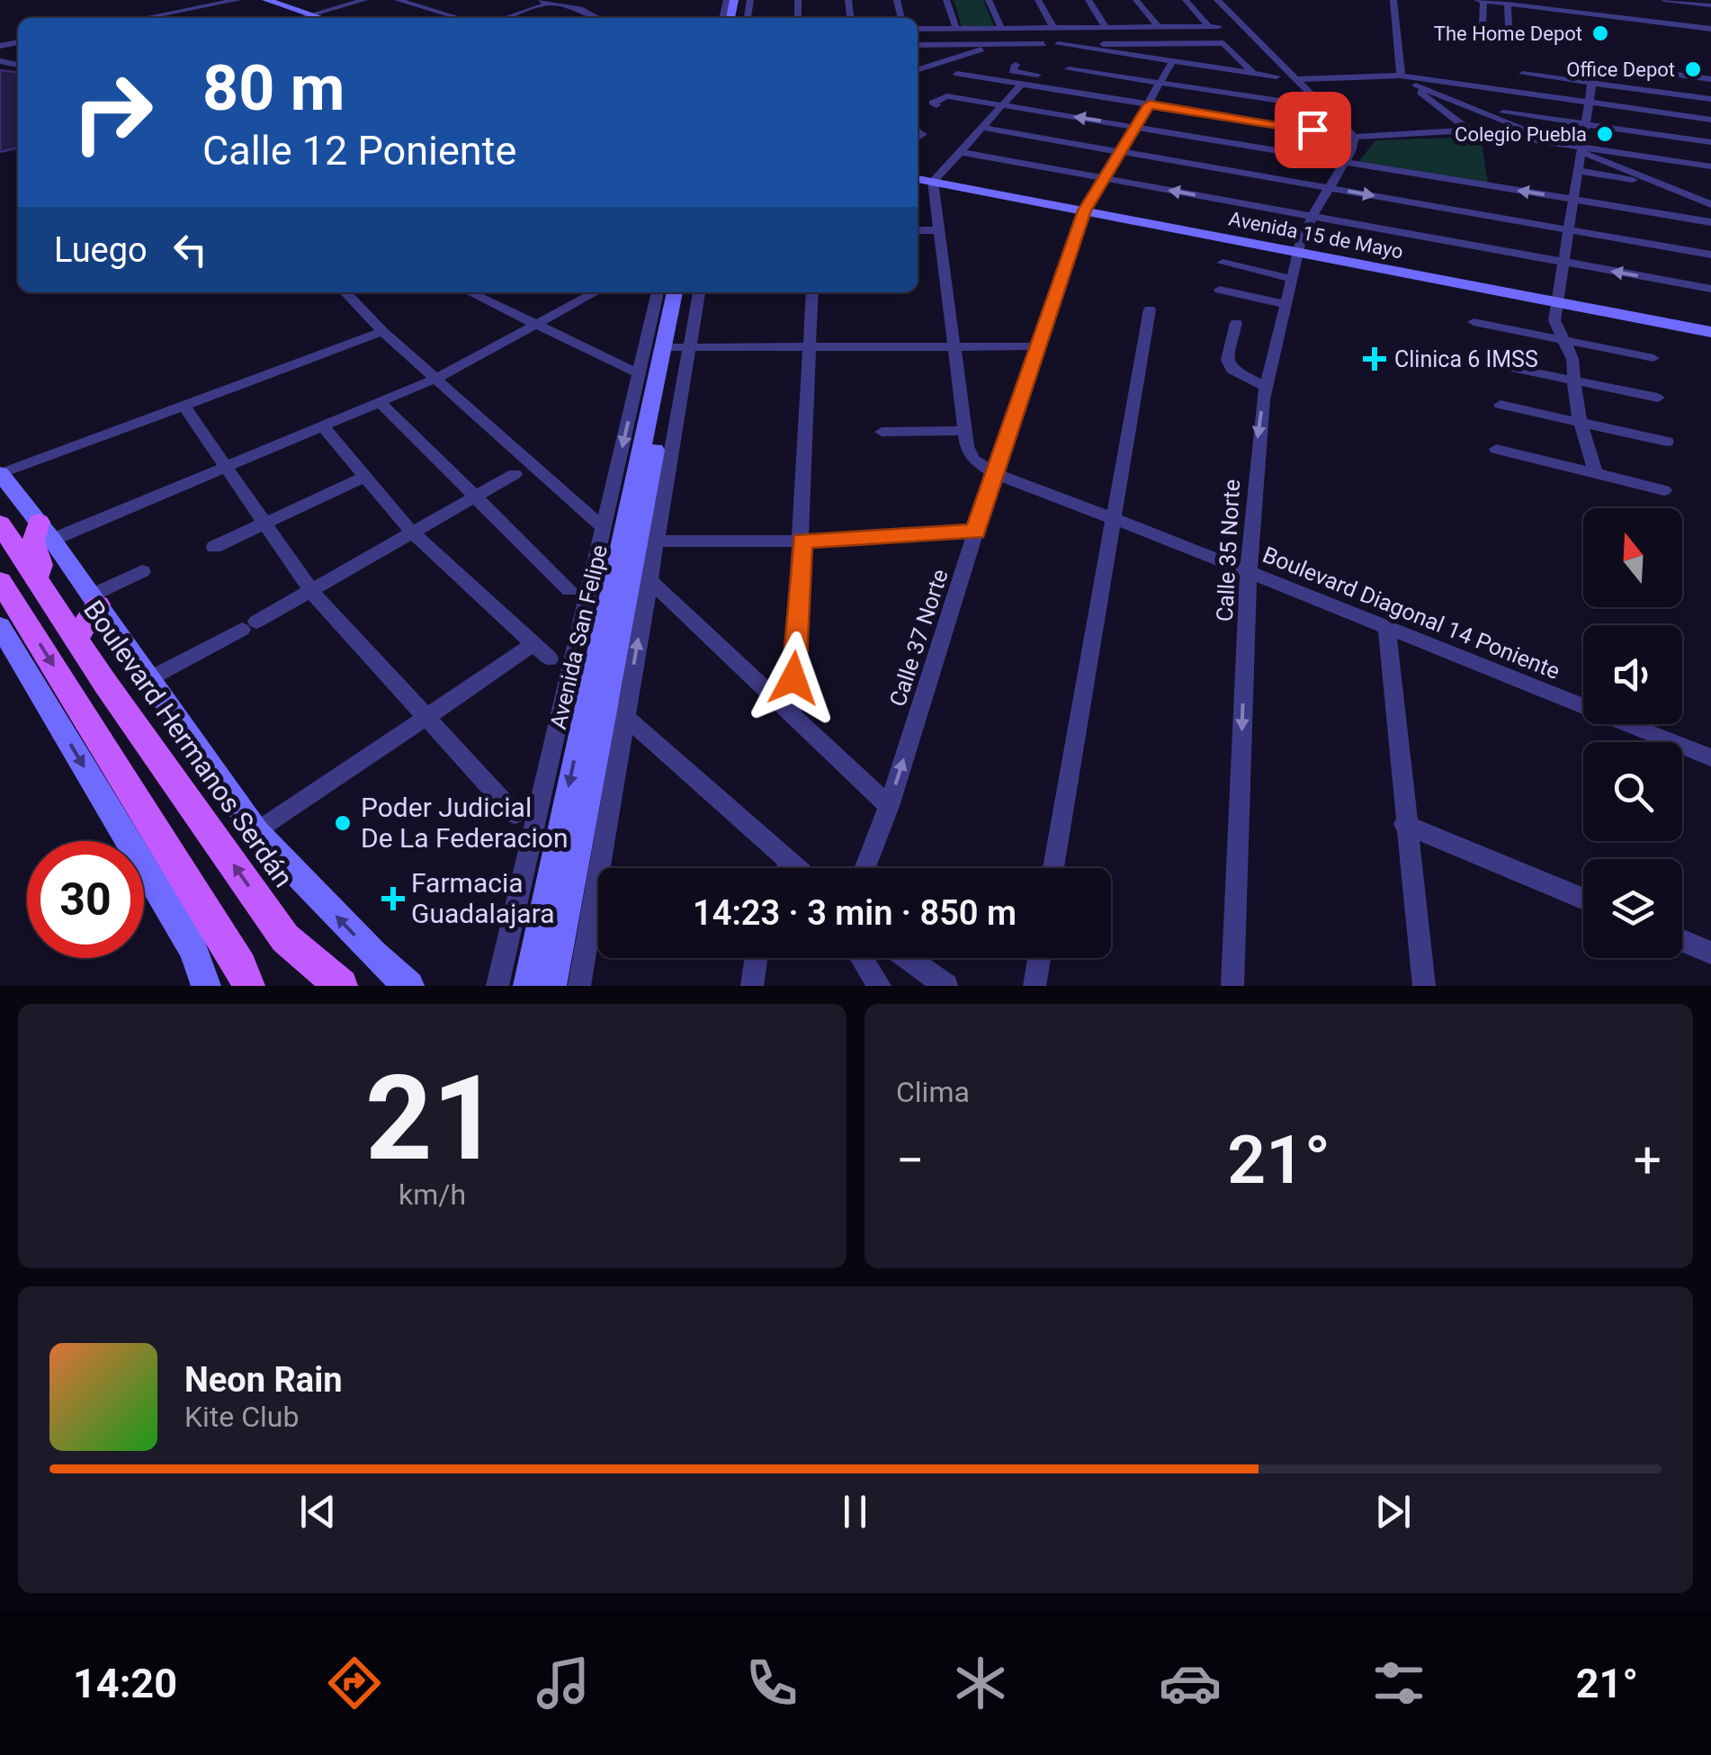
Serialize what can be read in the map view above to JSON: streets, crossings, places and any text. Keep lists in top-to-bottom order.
{
  "streets": {
    "main road": ["Avenida 15 de Mayo", "Avenida San Felipe", "Boulevard Hermanos Serdán"],
    "street": ["Calle 35 Norte", "Boulevard Diagonal 14 Poniente", "Calle 37 Norte"]
  },
  "crossings": [
    ["Avenida 15 de Mayo", "Calle 35 Norte"],
    ["Avenida 15 de Mayo", "Calle 37 Norte"],
    ["Calle 35 Norte", "Boulevard Diagonal 14 Poniente"],
    ["Boulevard Diagonal 14 Poniente", "Calle 37 Norte"]
  ],
  "one_way": ["Calle 35 Norte"],
  "places": {
    "other": [
      "The Home Depot",
      "Office Depot",
      "Colegio Puebla",
      "Poder Judicial De La Federacion"
    ],
    "health": ["Clinica 6 IMSS", "Farmacia Guadalajara"]
  },
  "north": "top",
  "page": {
    "turn": ["80 m", "Calle 12 Poniente"],
    "then": "Luego",
    "limit": "30",
    "trip": "14:23 · 3 min · 850 m",
    "tile": [
      ["21", "km/h"],
      "Clima"
    ],
    "heat": ["−", "21°", "+"],
    "song": ["Neon Rain", "Kite Club"],
    "tabs": ["14:20", "21°"]
  }
}
